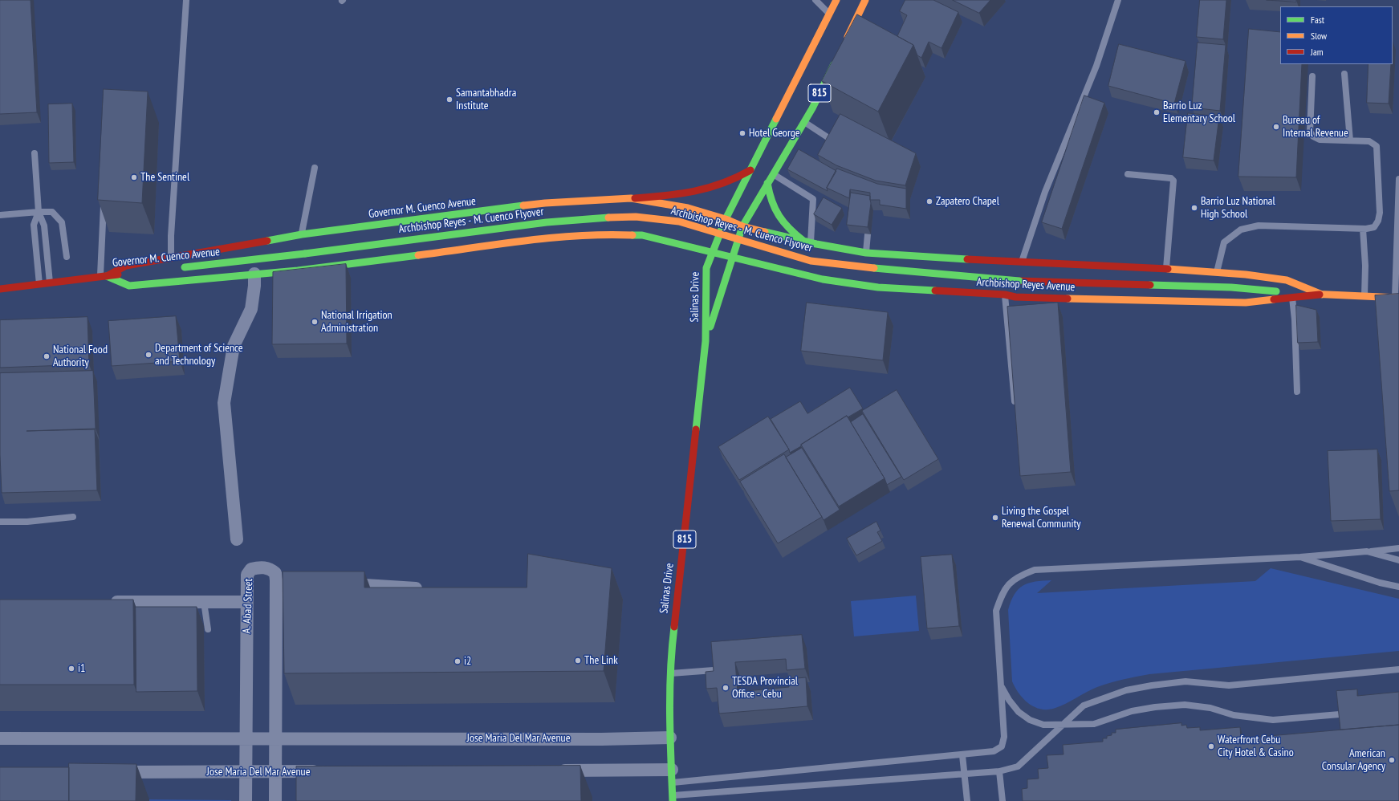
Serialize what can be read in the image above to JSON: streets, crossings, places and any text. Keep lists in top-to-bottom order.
{
  "streets": {
    "main road": [
      "815",
      "Governor M. Cuenco Avenue",
      "Archbishop Reyes - M. Cuenco Flyover",
      "Archbishop Reyes Avenue",
      "Salinas Drive"
    ],
    "street": ["A. Abad Street", "Jose Maria Del Mar Avenue"]
  },
  "crossings": [
    ["815", "Governor M. Cuenco Avenue"],
    ["815", "Archbishop Reyes Avenue"],
    ["815", "Salinas Drive"],
    ["Governor M. Cuenco Avenue", "Archbishop Reyes - M. Cuenco Flyover"],
    ["Governor M. Cuenco Avenue", "Archbishop Reyes Avenue"],
    ["Governor M. Cuenco Avenue", "Salinas Drive"],
    ["Archbishop Reyes - M. Cuenco Flyover", "Archbishop Reyes Avenue"],
    ["Archbishop Reyes Avenue", "Salinas Drive"],
    ["Salinas Drive", "Jose Maria Del Mar Avenue"],
    ["A. Abad Street", "Jose Maria Del Mar Avenue"]
  ],
  "places": [
    "Samantabhadra Institute",
    "Barrio Luz Elementary School",
    "Bureau of Internal Revenue",
    "Hotel George",
    "The Sentinel",
    "Zapatero Chapel",
    "Barrio Luz National High School",
    "National Irrigation Administration",
    "Department of Science and Technology",
    "National Food Authority",
    "Living the Gospel Renewal Community",
    "The Link",
    "i2",
    "i1",
    "TESDA Provincial Office - Cebu",
    "Waterfront Cebu City Hotel & Casino",
    "American Consular Agency"
  ],
  "legend": ["Fast", "Slow", "Jam"]
}
